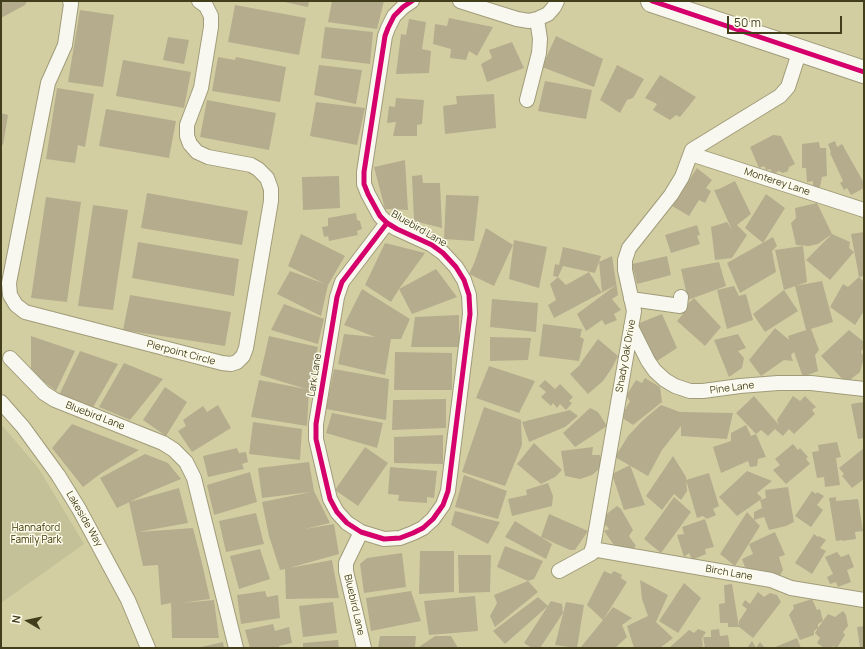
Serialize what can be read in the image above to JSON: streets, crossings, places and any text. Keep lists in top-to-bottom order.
{
  "streets": {
    "street": [
      "Monterey Lane",
      "Bluebird Lane",
      "Pierpoint Circle",
      "Shady Oak Drive",
      "Lark Lane",
      "Pine Lane",
      "Lakeside Way",
      "Birch Lane"
    ]
  },
  "crossings": [
    ["Monterey Lane", "Shady Oak Drive"],
    ["Bluebird Lane", "Lark Lane"],
    ["Shady Oak Drive", "Pine Lane"],
    ["Shady Oak Drive", "Birch Lane"]
  ],
  "parks": ["Hannaford Family Park"],
  "scale_bar": "50 m",
  "north": "left"
}
